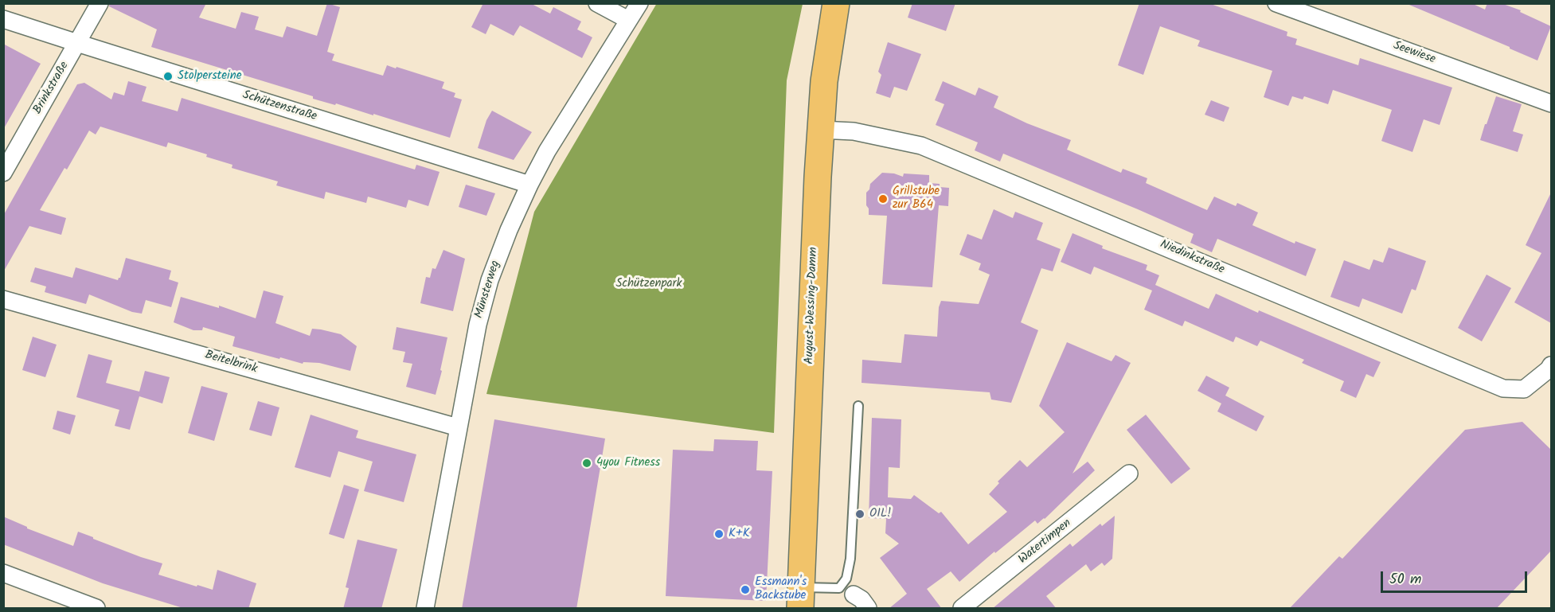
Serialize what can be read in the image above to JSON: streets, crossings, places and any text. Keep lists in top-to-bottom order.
{
  "streets": {
    "main road": ["August-Wessing-Damm"],
    "street": [
      "Seewiese",
      "Brinkstraße",
      "Schützenstraße",
      "Niedinkstraße",
      "Münsterweg",
      "Beitelbrink",
      "Watertimpen"
    ]
  },
  "crossings": [
    ["Brinkstraße", "Schützenstraße"],
    ["Schützenstraße", "Münsterweg"],
    ["Niedinkstraße", "August-Wessing-Damm"],
    ["Münsterweg", "Beitelbrink"]
  ],
  "parks": ["Schützenpark"],
  "places": [
    "Stolpersteine",
    "Grillstube zur B64",
    "4you Fitness",
    "OIL!",
    "K+K",
    "Essmann's Backstube"
  ],
  "scale_bar": "50 m"
}
